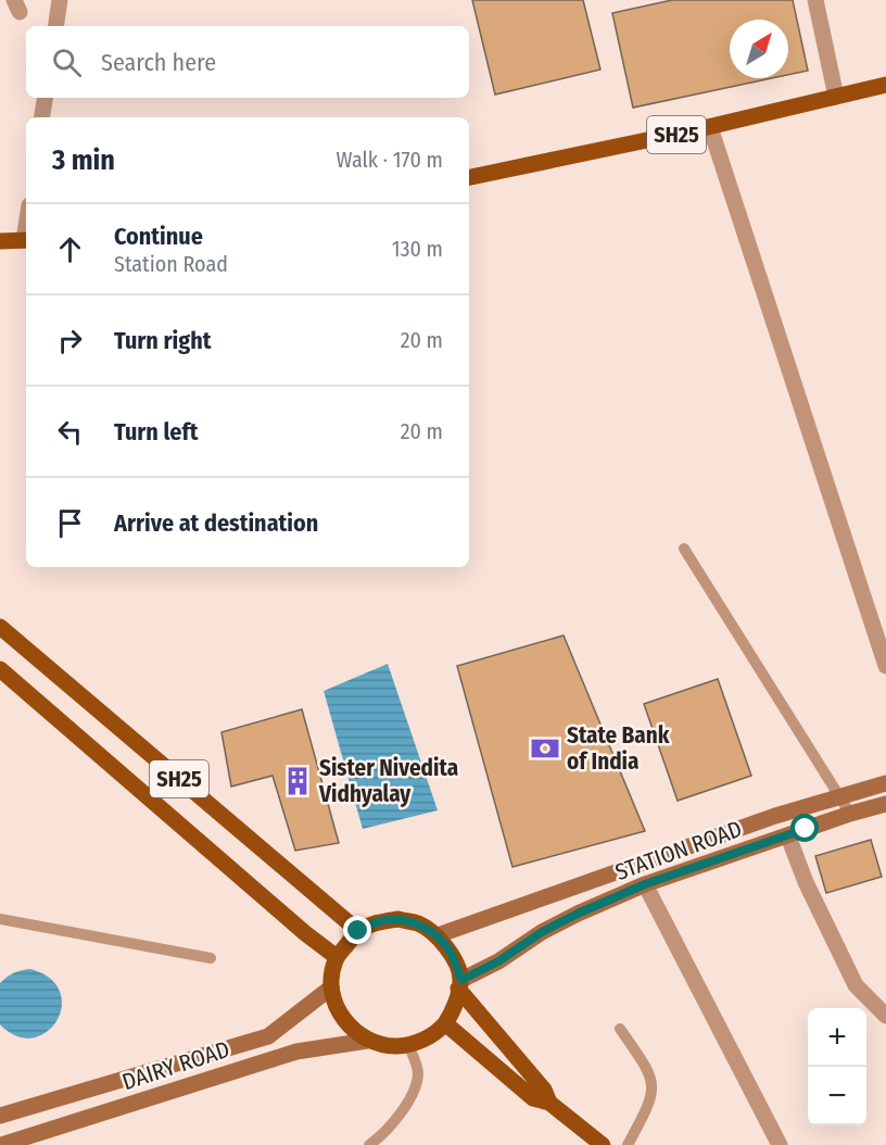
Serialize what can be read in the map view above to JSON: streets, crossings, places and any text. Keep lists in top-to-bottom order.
{
  "streets": {
    "main road": ["SH25", "STATION ROAD", "DAIRY ROAD"]
  },
  "crossings": [
    ["SH25", "STATION ROAD"],
    ["SH25", "DAIRY ROAD"],
    ["STATION ROAD", "DAIRY ROAD"]
  ],
  "places": {
    "bank": ["State Bank of India"],
    "building": ["Sister Nivedita Vidhyalay"]
  },
  "north": "top right",
  "page": {
    "search": "Search here",
    "heading": ["3 min", "Walk · 170 m"],
    "list": [
      ["Continue", "Station Road", "130 m"],
      ["Turn right", "20 m"],
      ["Turn left", "20 m"],
      "Arrive at destination"
    ],
    "map_buttons": ["+", "−"]
  }
}
